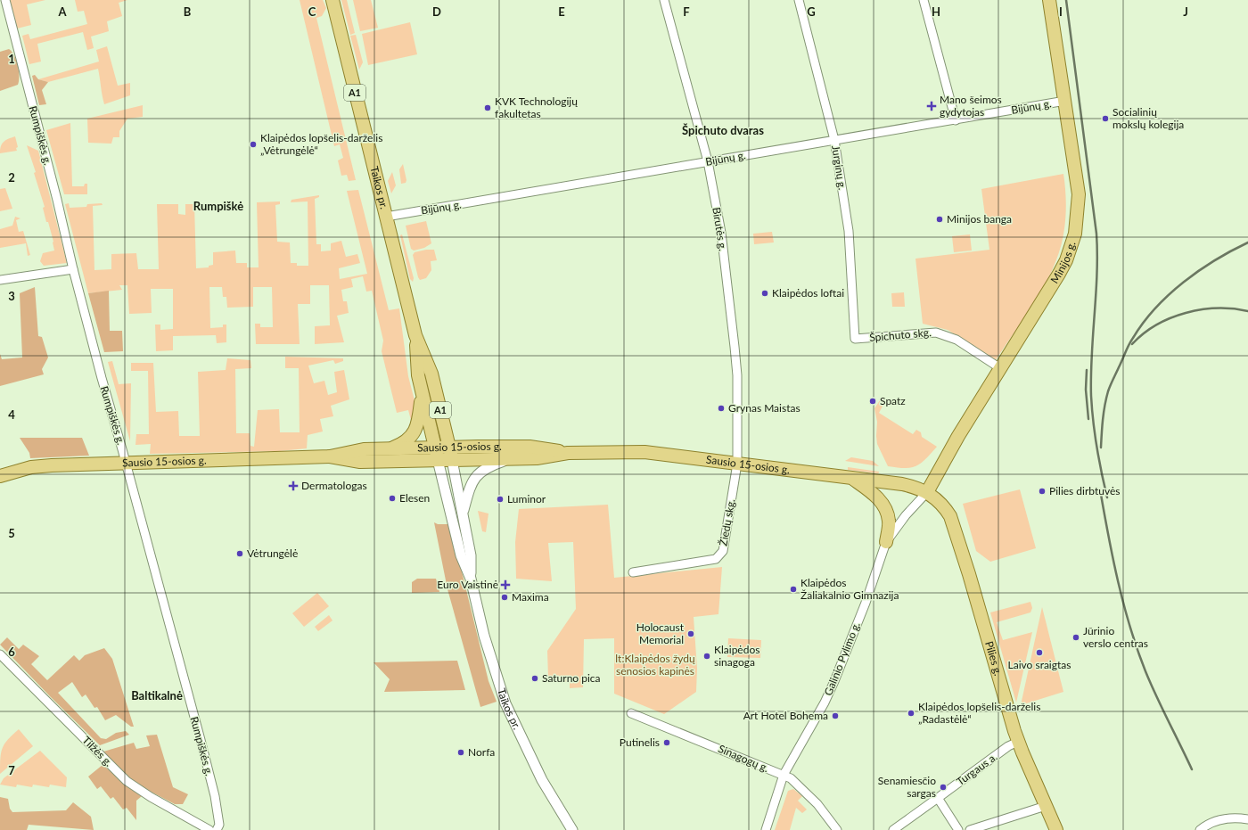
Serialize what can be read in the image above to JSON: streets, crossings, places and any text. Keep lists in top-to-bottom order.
{
  "streets": {
    "main road": [
      "A1",
      "Taikos pr.",
      "Minijos g.",
      "Sausio 15-osios g.",
      "Pilies g."
    ],
    "street": [
      "Bijūnų g.",
      "Rumpiškės g.",
      "Jurginų g.",
      "Birutės g.",
      "Špichuto skg.",
      "Žiedų skg.",
      "Galinio Pylimo g.",
      "Tilžės g.",
      "Sinagogų g.",
      "Turgaus a."
    ]
  },
  "crossings": [
    ["Bijūnų g.", "Jurginų g."],
    ["Bijūnų g.", "Taikos pr."],
    ["Bijūnų g.", "Birutės g."],
    ["Bijūnų g.", "Minijos g."],
    ["Rumpiškės g.", "Sausio 15-osios g."],
    ["Jurginų g.", "Špichuto skg."],
    ["Taikos pr.", "Sausio 15-osios g."],
    ["Birutės g.", "Sausio 15-osios g."],
    ["Birutės g.", "Žiedų skg."],
    ["Minijos g.", "Špichuto skg."],
    ["Minijos g.", "Sausio 15-osios g."],
    ["Minijos g.", "Galinio Pylimo g."],
    ["Minijos g.", "Pilies g."],
    ["Sausio 15-osios g.", "Žiedų skg."],
    ["Sausio 15-osios g.", "Galinio Pylimo g."],
    ["Sausio 15-osios g.", "Pilies g."],
    ["Galinio Pylimo g.", "Pilies g."],
    ["Galinio Pylimo g.", "Sinagogų g."],
    ["Pilies g.", "Turgaus a."]
  ],
  "districts": ["Špichuto dvaras", "Rumpiškė", "Baltikalnė"],
  "parks": ["lt:Klaipėdos žydų senosios kapinės"],
  "places": {
    "health": ["Mano šeimos gydytojas", "Dermatologas", "Euro Vaistinė"],
    "other": [
      "KVK Technologijų fakultetas",
      "Socialinių mokslų kolegija",
      "Klaipėdos lopšelis-darželis „Vėtrungėlė“",
      "Minijos banga",
      "Klaipėdos loftai",
      "Spatz",
      "Grynas Maistas",
      "Pilies dirbtuvės",
      "Elesen",
      "Luminor",
      "Vėtrungėlė",
      "Klaipėdos Žaliakalnio Gimnazija",
      "Maxima",
      "Holocaust Memorial",
      "Jūrinio verslo centras",
      "Laivo sraigtas",
      "Klaipėdos sinagoga",
      "Saturno pica",
      "Klaipėdos lopšelis-darželis „Radastėlė“",
      "Art Hotel Bohema",
      "Putinelis",
      "Norfa",
      "Senamiesčio sargas"
    ]
  },
  "grid": {
    "columns": [
      "A",
      "B",
      "C",
      "D",
      "E",
      "F",
      "G",
      "H",
      "I",
      "J"
    ],
    "rows": [
      "1",
      "2",
      "3",
      "4",
      "5",
      "6",
      "7"
    ]
  }
}
